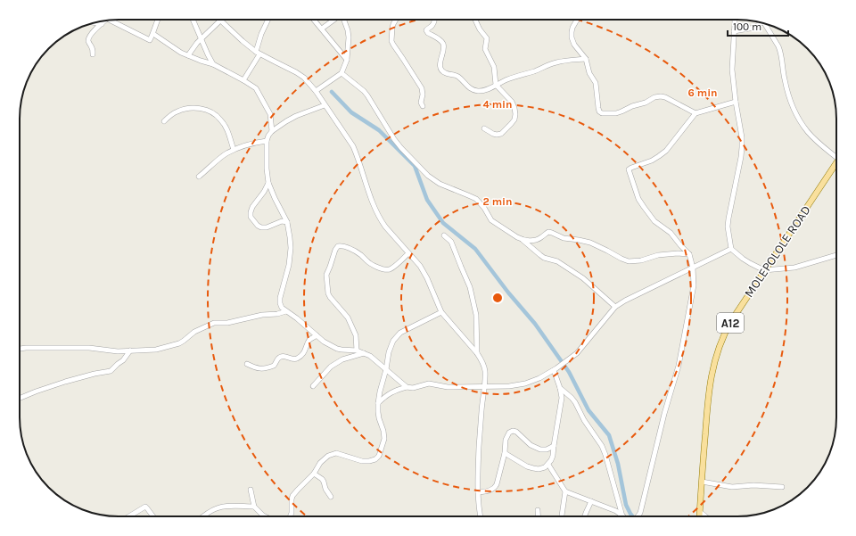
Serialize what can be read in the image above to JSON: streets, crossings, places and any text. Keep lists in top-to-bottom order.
{
  "streets": {
    "main road": ["MOLEPOLOLE ROAD", "A12"]
  },
  "scale_bar": "100 m",
  "rings": ["6 min", "4 min", "2 min"]
}
